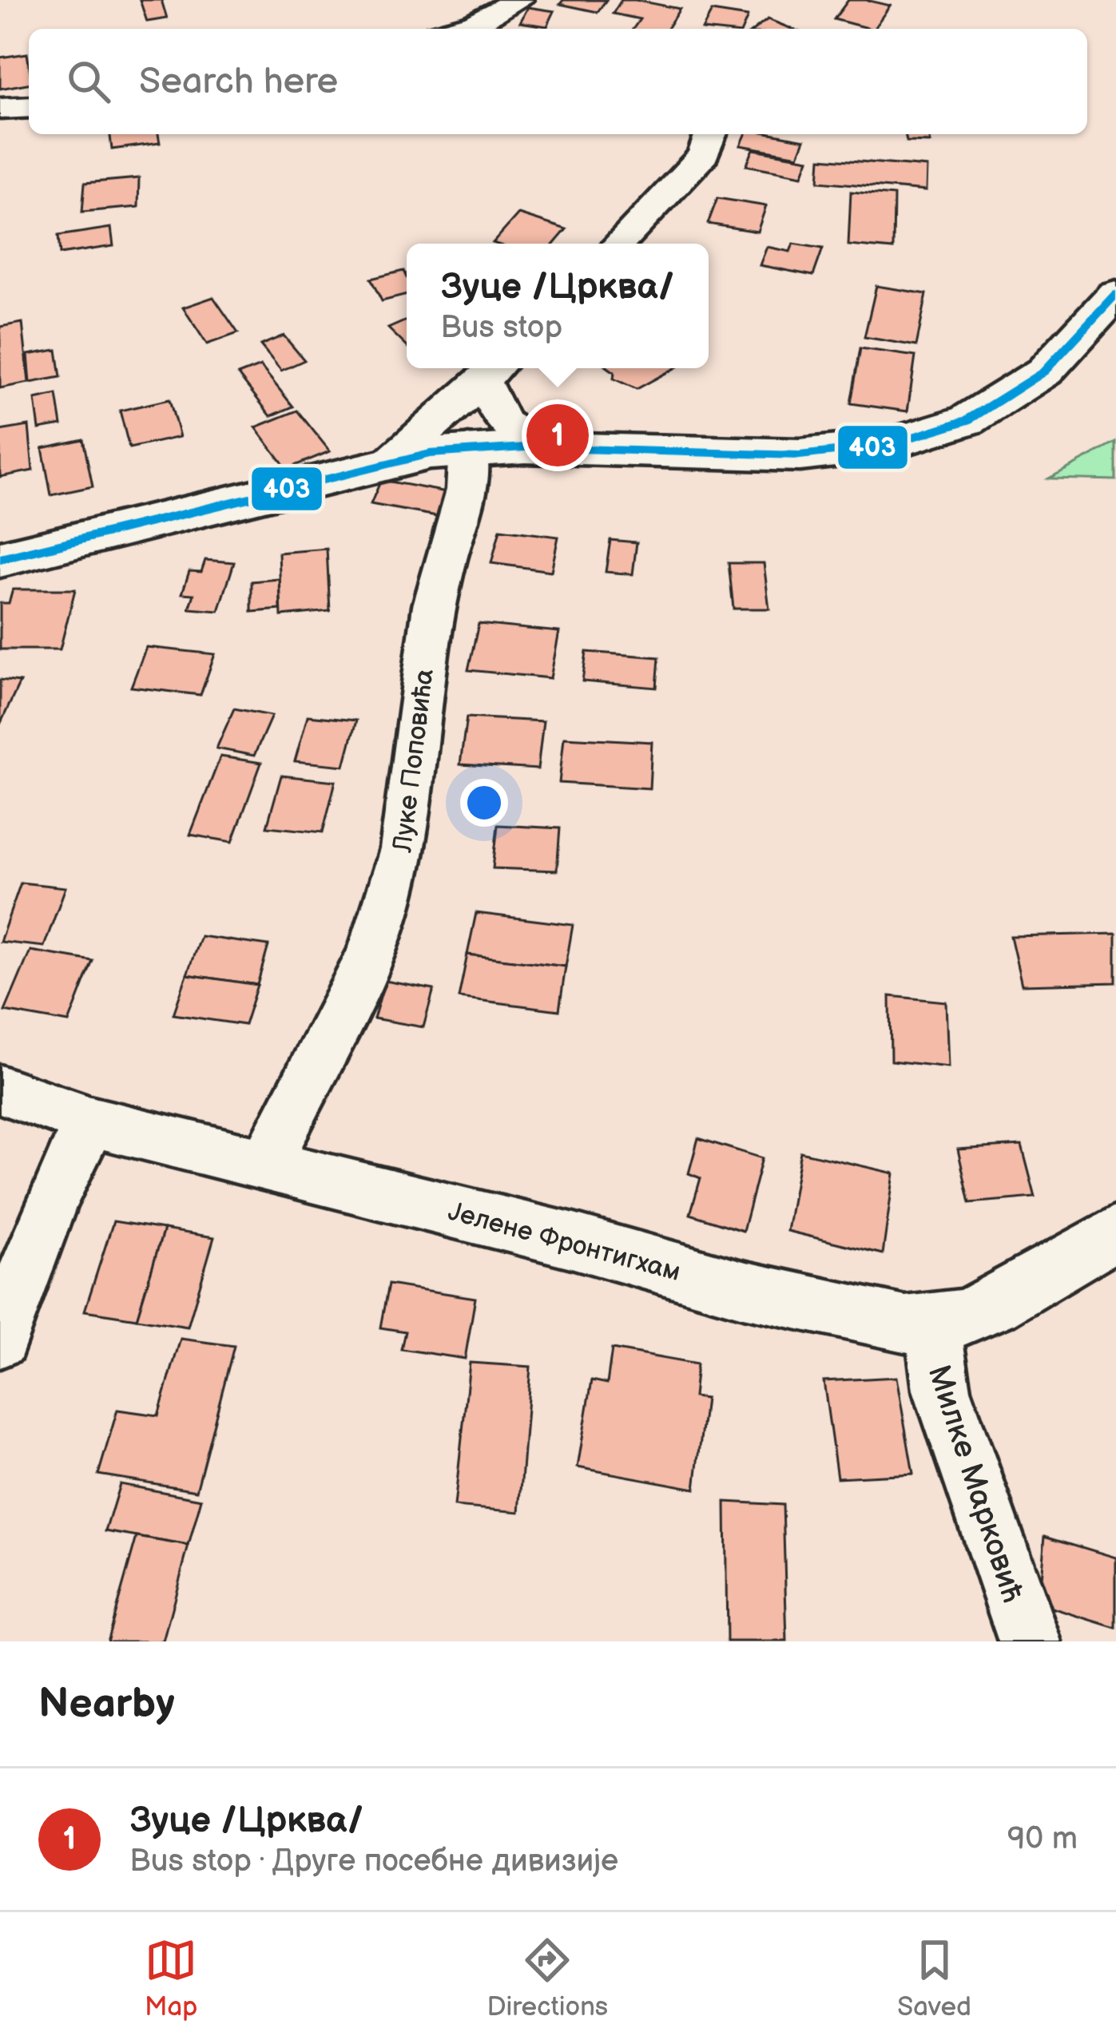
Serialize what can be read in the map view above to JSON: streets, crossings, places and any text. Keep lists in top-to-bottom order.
{
  "streets": {
    "street": ["Луке Поповића", "Јелене Фронтигхам", "Милке Марковић"]
  },
  "crossings": [
    ["Луке Поповића", "Јелене Фронтигхам"],
    ["Јелене Фронтигхам", "Милке Марковић"]
  ],
  "lines": ["transit line 403"],
  "page": {
    "search": "Search here",
    "popup": ["Зуце /Црква/", "Bus stop"],
    "pins": "1",
    "heading": "Nearby",
    "list": [
      {
        "mark": "1",
        "name": "Зуце /Црква/",
        "note": "Bus stop · Друге посебне дивизије",
        "value": "90 m"
      }
    ],
    "nav": ["Map", "Directions", "Saved"]
  }
}
